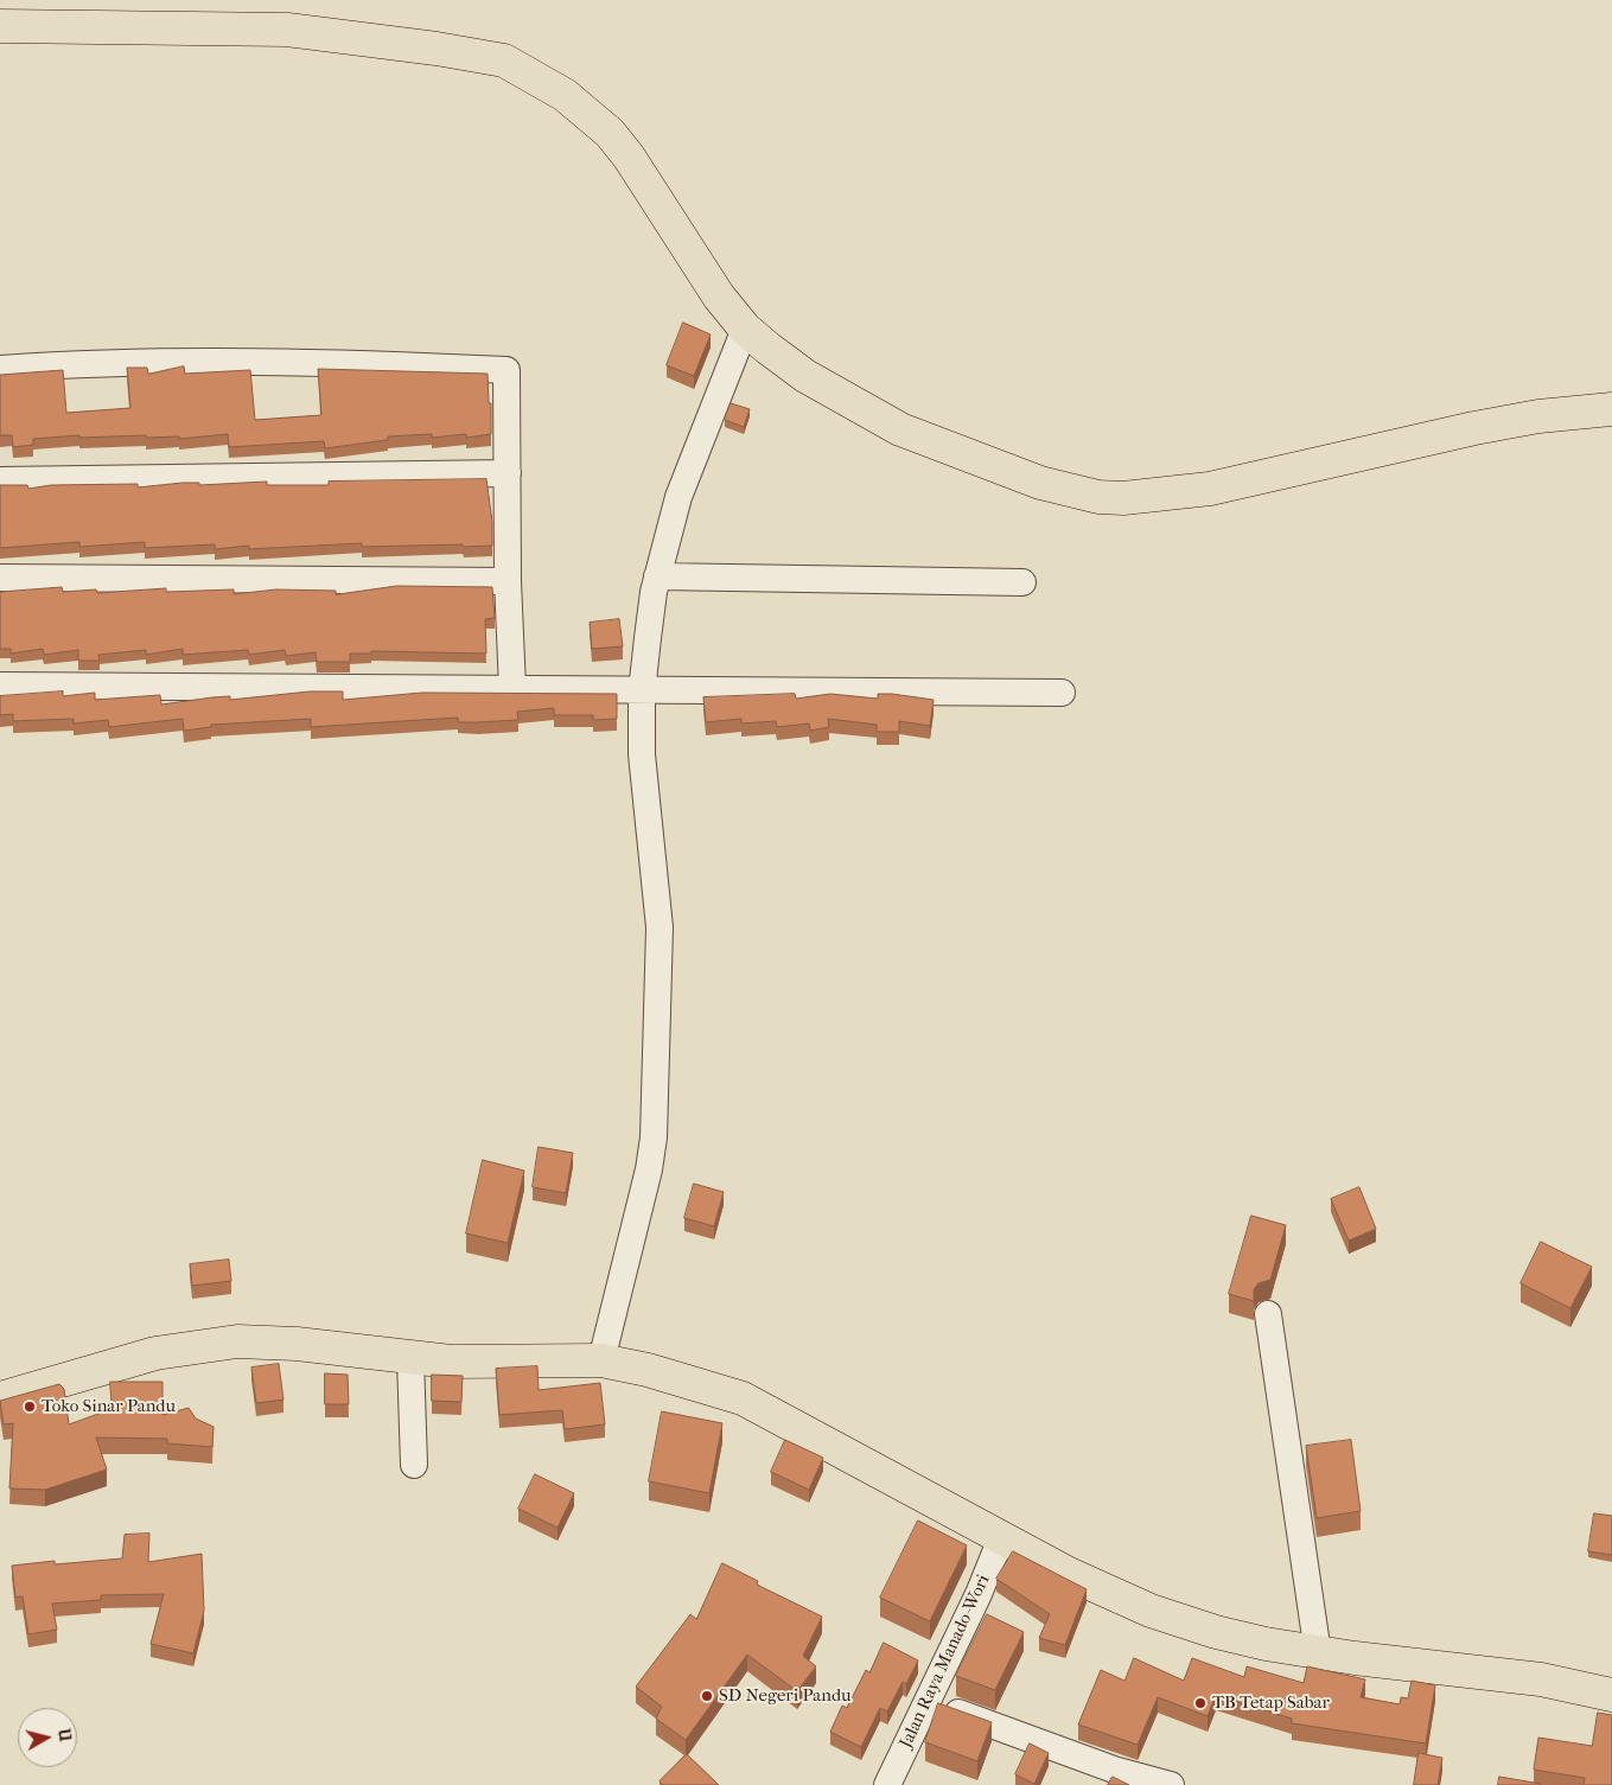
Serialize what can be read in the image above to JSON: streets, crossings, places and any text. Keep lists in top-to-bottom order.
{
  "streets": {
    "street": ["Jalan Raya Manado-Wori"]
  },
  "places": ["Toko Sinar Pandu", "SD Negeri Pandu", "TB Tetap Sabar"],
  "north": "right"
}
